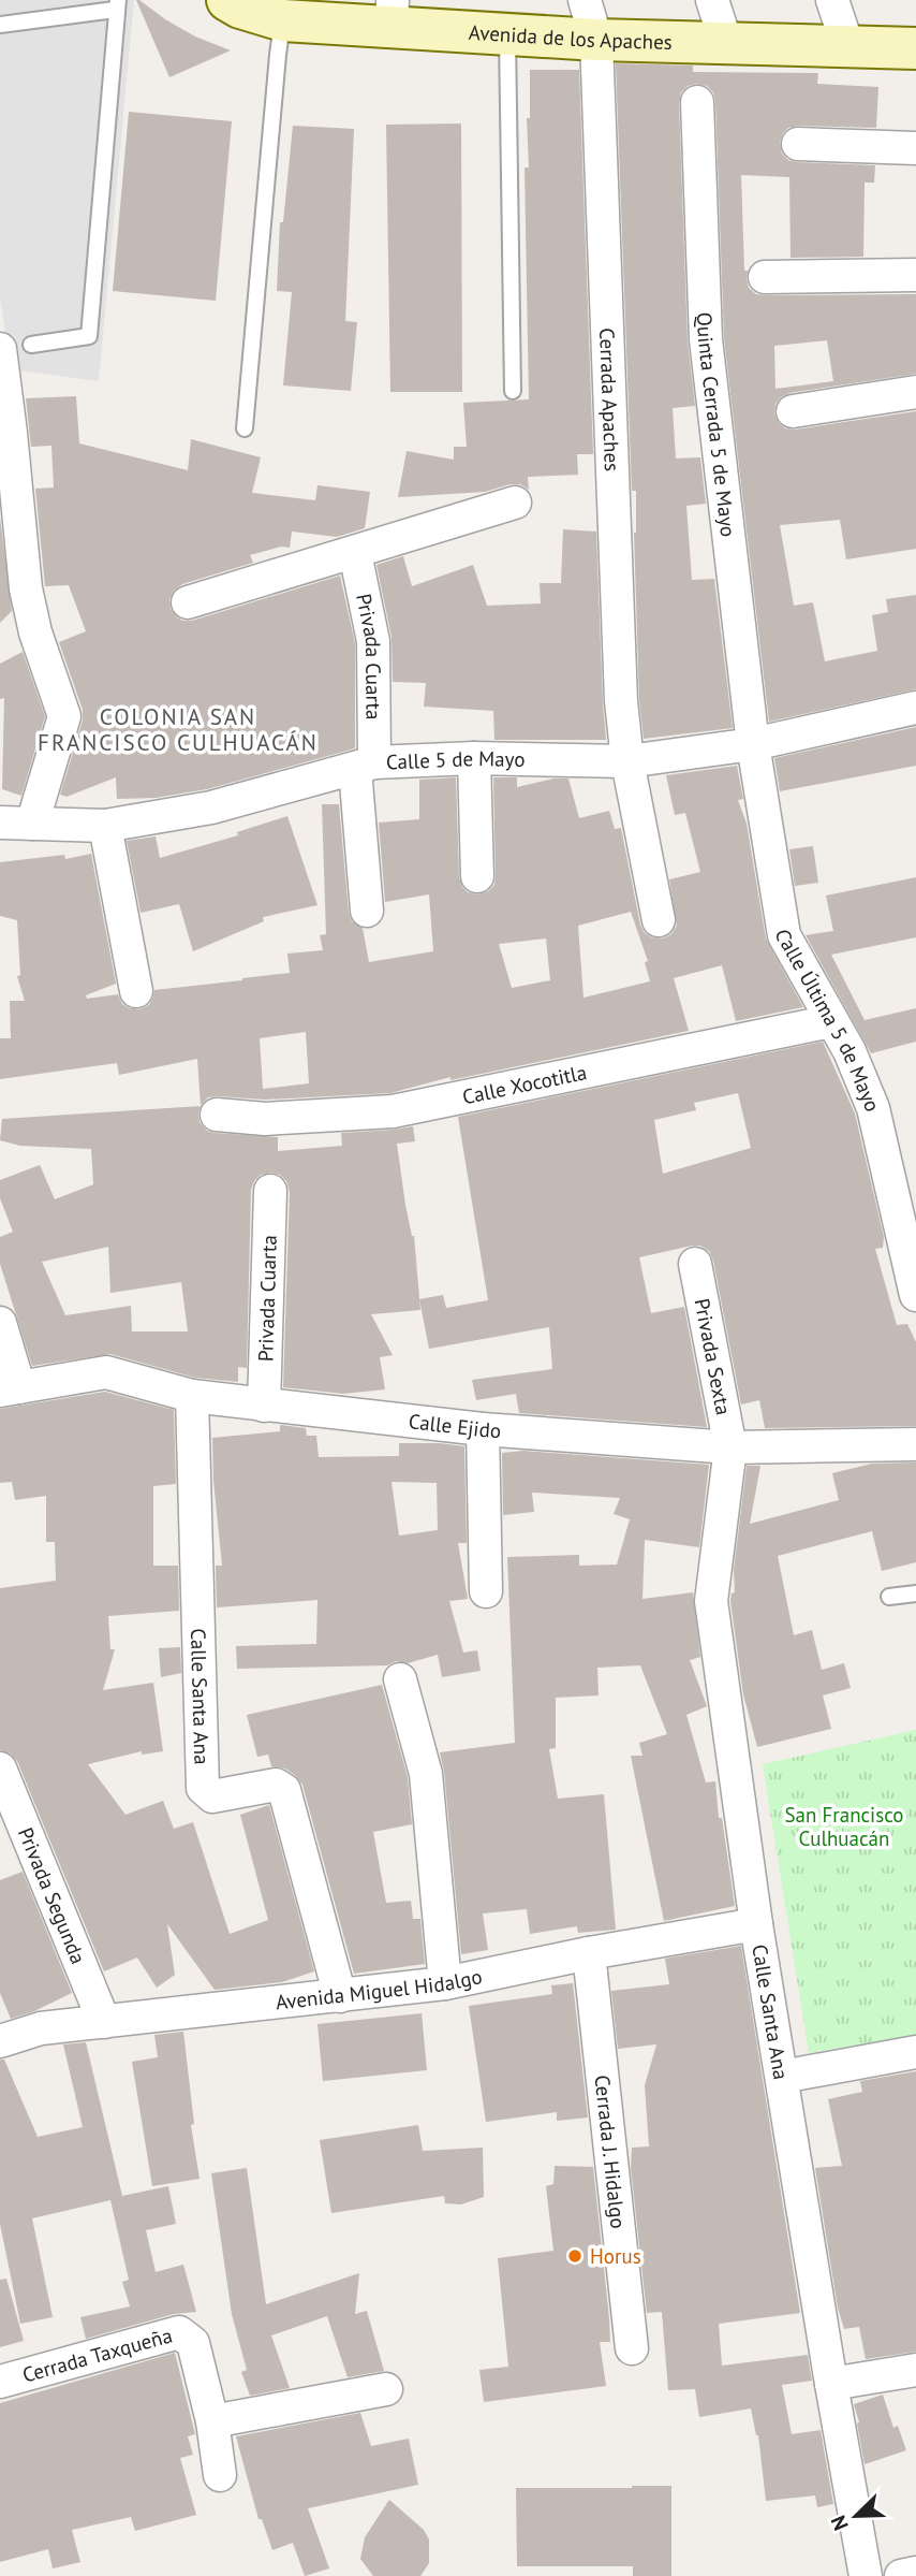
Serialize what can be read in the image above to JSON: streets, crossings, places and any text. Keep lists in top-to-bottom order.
{
  "streets": {
    "street": [
      "Avenida de los Apaches",
      "Cerrada Apaches",
      "Quinta Cerrada 5 de Mayo",
      "Privada Cuarta",
      "Calle 5 de Mayo",
      "Calle Última 5 de Mayo",
      "Calle Xocotitla",
      "Privada Sexta",
      "Calle Ejido",
      "Calle Santa Ana",
      "Privada Segunda",
      "Avenida Miguel Hidalgo",
      "Cerrada J. Hidalgo",
      "Cerrada Taxqueña"
    ]
  },
  "crossings": [
    ["Avenida de los Apaches", "Cerrada Apaches"],
    ["Cerrada Apaches", "Calle 5 de Mayo"],
    ["Quinta Cerrada 5 de Mayo", "Calle 5 de Mayo"],
    ["Quinta Cerrada 5 de Mayo", "Calle Última 5 de Mayo"],
    ["Privada Cuarta", "Calle 5 de Mayo"],
    ["Privada Cuarta", "Calle Ejido"],
    ["Calle 5 de Mayo", "Calle Última 5 de Mayo"],
    ["Calle Última 5 de Mayo", "Calle Xocotitla"],
    ["Privada Sexta", "Calle Ejido"],
    ["Privada Sexta", "Calle Santa Ana"],
    ["Calle Ejido", "Calle Santa Ana"],
    ["Calle Santa Ana", "Avenida Miguel Hidalgo"],
    ["Privada Segunda", "Avenida Miguel Hidalgo"],
    ["Avenida Miguel Hidalgo", "Cerrada J. Hidalgo"]
  ],
  "districts": ["COLONIA SAN FRANCISCO CULHUACÁN"],
  "parks": ["San Francisco Culhuacán"],
  "places": ["Horus"],
  "north": "bottom left"
}
